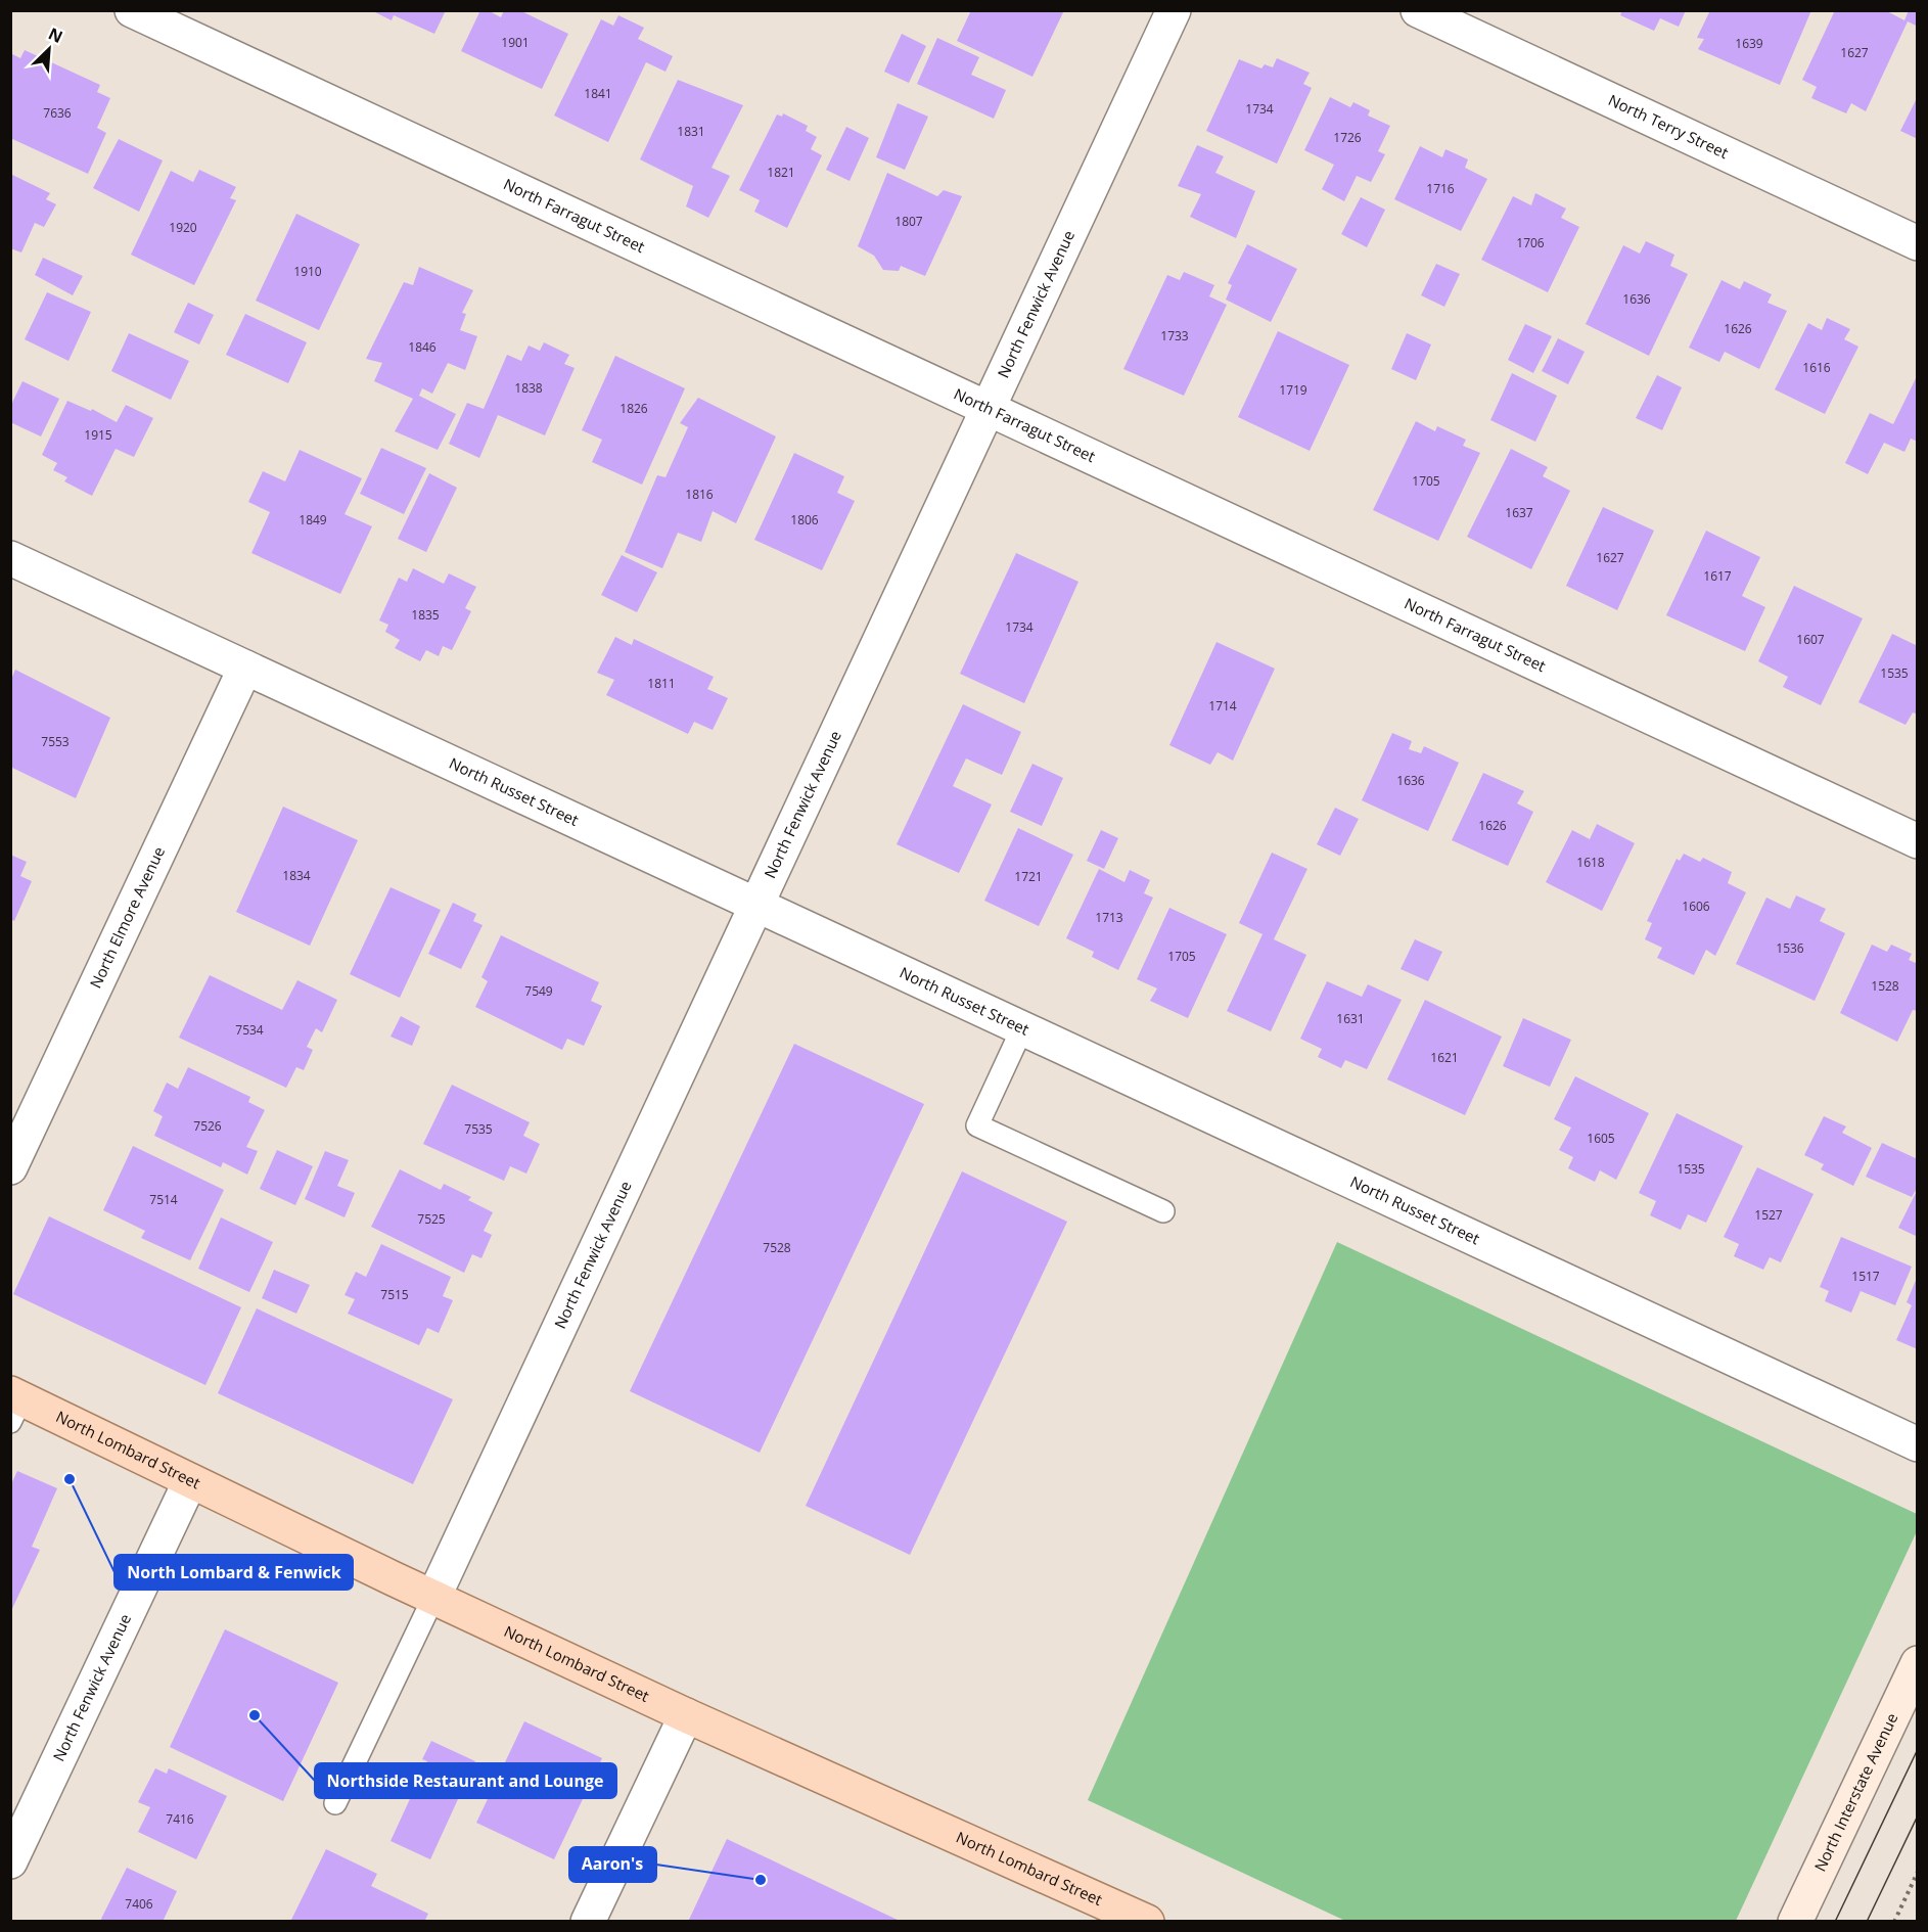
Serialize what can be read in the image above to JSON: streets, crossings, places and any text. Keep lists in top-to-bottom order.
{
  "streets": {
    "main road": ["North Lombard Street", "North Interstate Avenue"],
    "street": [
      "North Terry Street",
      "North Farragut Street",
      "North Fenwick Avenue",
      "North Russet Street",
      "North Elmore Avenue"
    ]
  },
  "crossings": [
    ["North Farragut Street", "North Fenwick Avenue"],
    ["North Fenwick Avenue", "North Russet Street"],
    ["North Fenwick Avenue", "North Lombard Street"],
    ["North Russet Street", "North Elmore Avenue"]
  ],
  "places": ["North Lombard & Fenwick", "Northside Restaurant and Lounge", "Aaron's"],
  "house_numbers": [
    "1901",
    "1639",
    "1627",
    "1841",
    "1734",
    "7636",
    "1831",
    "1726",
    "1821",
    "1716",
    "1807",
    "1920",
    "1706",
    "1910",
    "1636",
    "1626",
    "1733",
    "1846",
    "1616",
    "1838",
    "1719",
    "1826",
    "1915",
    "1705",
    "1816",
    "1637",
    "1849",
    "1806",
    "1627",
    "1617",
    "1835",
    "1734",
    "1607",
    "1535",
    "1811",
    "1714",
    "7553",
    "1636",
    "1626",
    "1618",
    "1834",
    "1721",
    "1606",
    "1713",
    "1536",
    "1705",
    "1528",
    "7549",
    "1631",
    "7534",
    "1621",
    "7526",
    "7535",
    "1605",
    "1535",
    "7514",
    "1527",
    "7525",
    "7528",
    "1517",
    "7515",
    "7416",
    "7406"
  ],
  "north": "top right"
}
